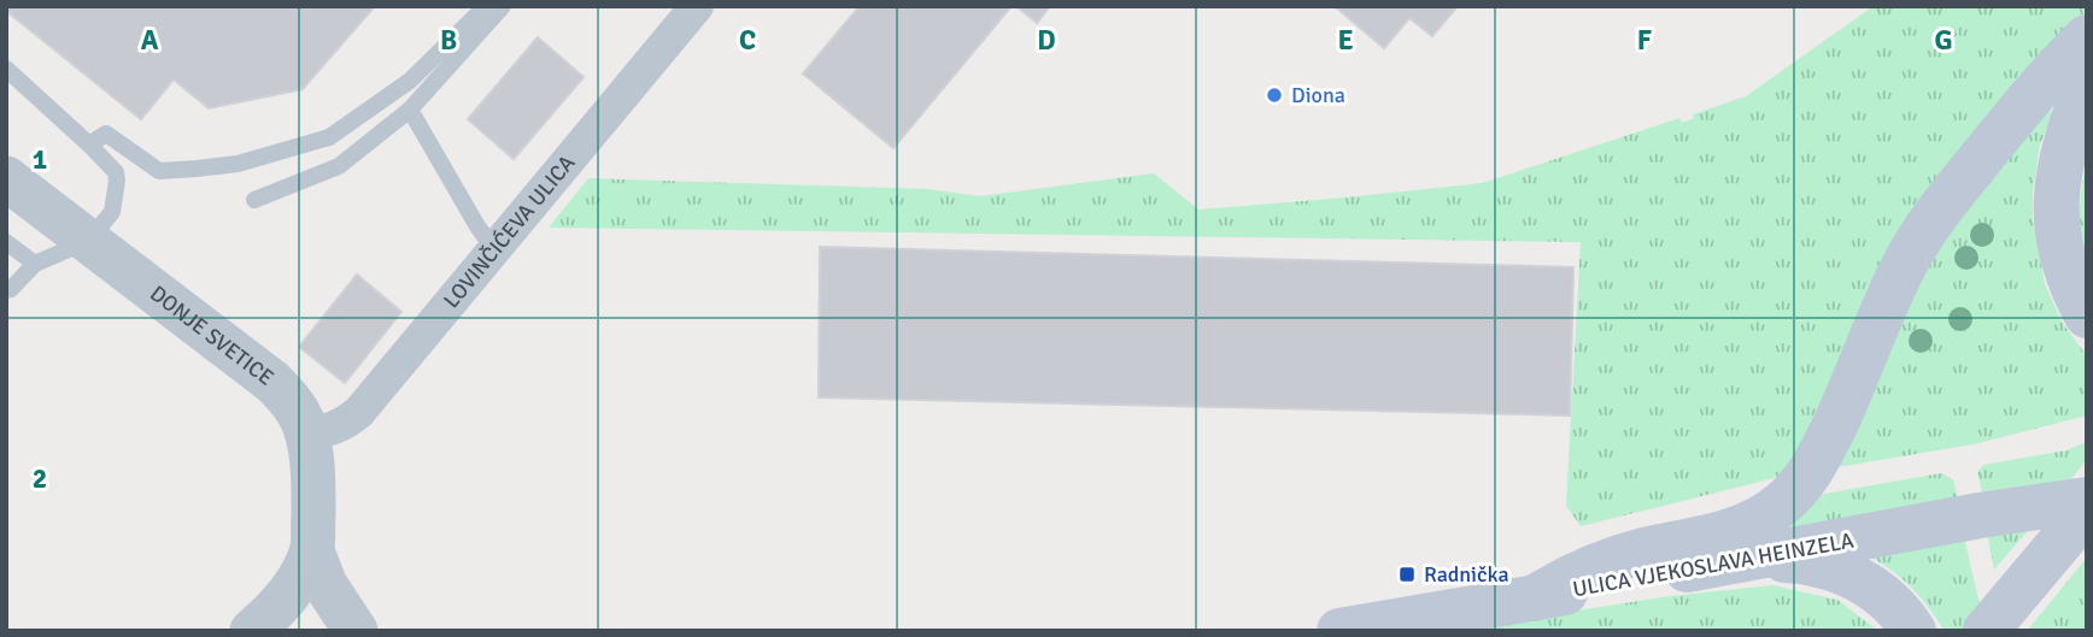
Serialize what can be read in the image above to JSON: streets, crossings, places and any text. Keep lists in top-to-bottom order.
{
  "streets": {
    "main road": ["ULICA VJEKOSLAVA HEINZELA"],
    "street": ["LOVINČIĆEVA ULICA", "DONJE SVETICE"]
  },
  "crossings": [
    ["LOVINČIĆEVA ULICA", "DONJE SVETICE"]
  ],
  "places": {
    "other": ["Diona"],
    "transit": ["Radnička"]
  },
  "grid": {
    "columns": [
      "A",
      "B",
      "C",
      "D",
      "E",
      "F",
      "G"
    ],
    "rows": ["1", "2"]
  }
}
